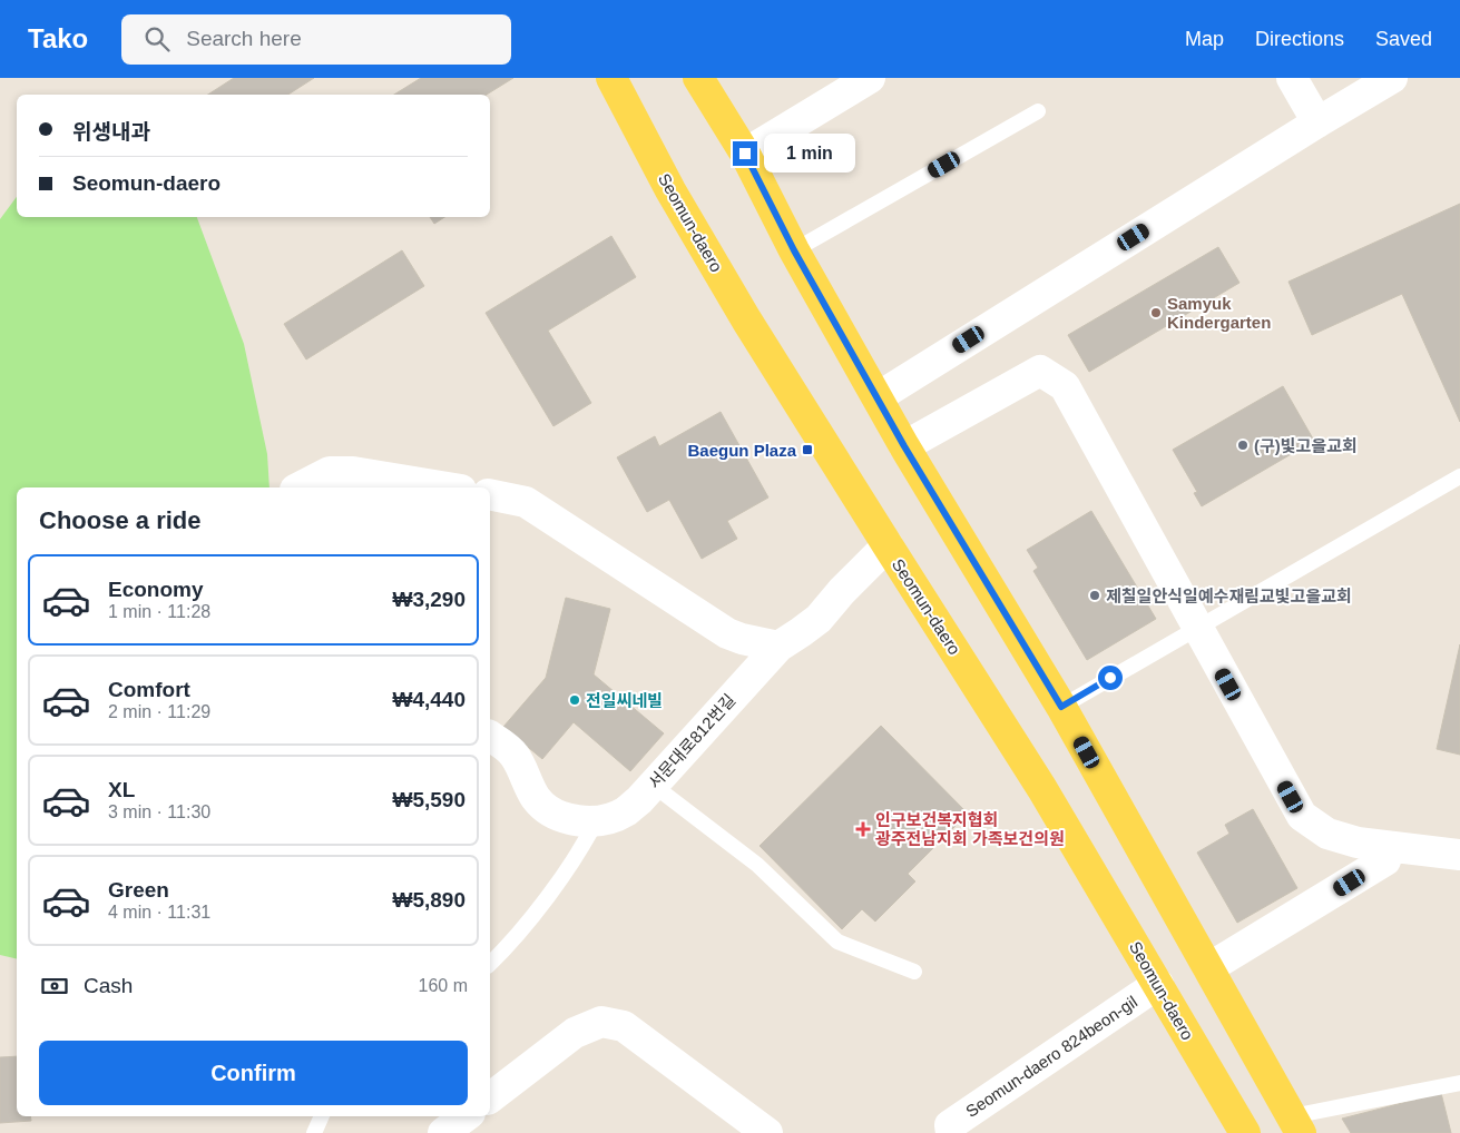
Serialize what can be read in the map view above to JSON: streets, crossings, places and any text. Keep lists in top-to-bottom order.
{
  "streets": {
    "main road": ["Seomun-daero"],
    "street": ["서문대로812번길", "Seomun-daero 824beon-gil"]
  },
  "crossings": [
    ["Seomun-daero", "서문대로812번길"],
    ["Seomun-daero", "Seomun-daero 824beon-gil"]
  ],
  "places": {
    "other": [
      "Samyuk Kindergarten",
      "(구)빛고을교회",
      "제칠일안식일예수재림교빛고을교회",
      "전일씨네빌"
    ],
    "transit": ["Baegun Plaza"],
    "health": ["인구보건복지협회 광주전남지회 가족보건의원"]
  },
  "page": {
    "header": "Tako",
    "search": "Search here",
    "nav": ["Map", "Directions", "Saved"],
    "banner": ["위생내과", "Seomun-daero"],
    "bubble": "1 min",
    "heading": "Choose a ride",
    "list": [
      {
        "name": "Economy",
        "note": "1 min · 11:28",
        "value": "₩3,290"
      },
      {
        "name": "Comfort",
        "note": "2 min · 11:29",
        "value": "₩4,440"
      },
      {
        "name": "XL",
        "note": "3 min · 11:30",
        "value": "₩5,590"
      },
      {
        "name": "Green",
        "note": "4 min · 11:31",
        "value": "₩5,890"
      }
    ],
    "pay": ["Cash", "160 m"],
    "buttons": "Confirm"
  }
}
